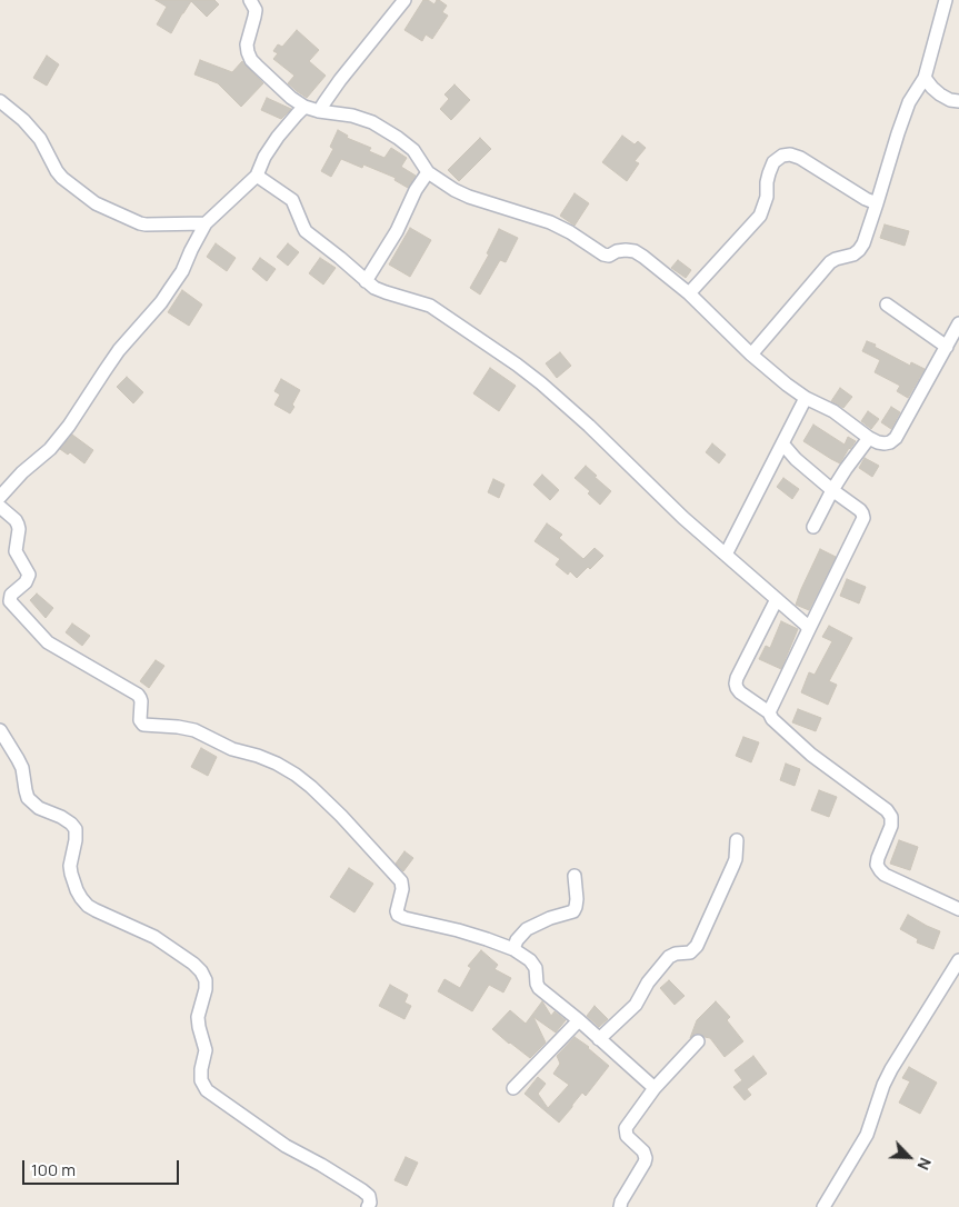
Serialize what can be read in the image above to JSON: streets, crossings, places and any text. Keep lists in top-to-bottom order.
{
  "scale_bar": "100 m",
  "north": "bottom right"
}
